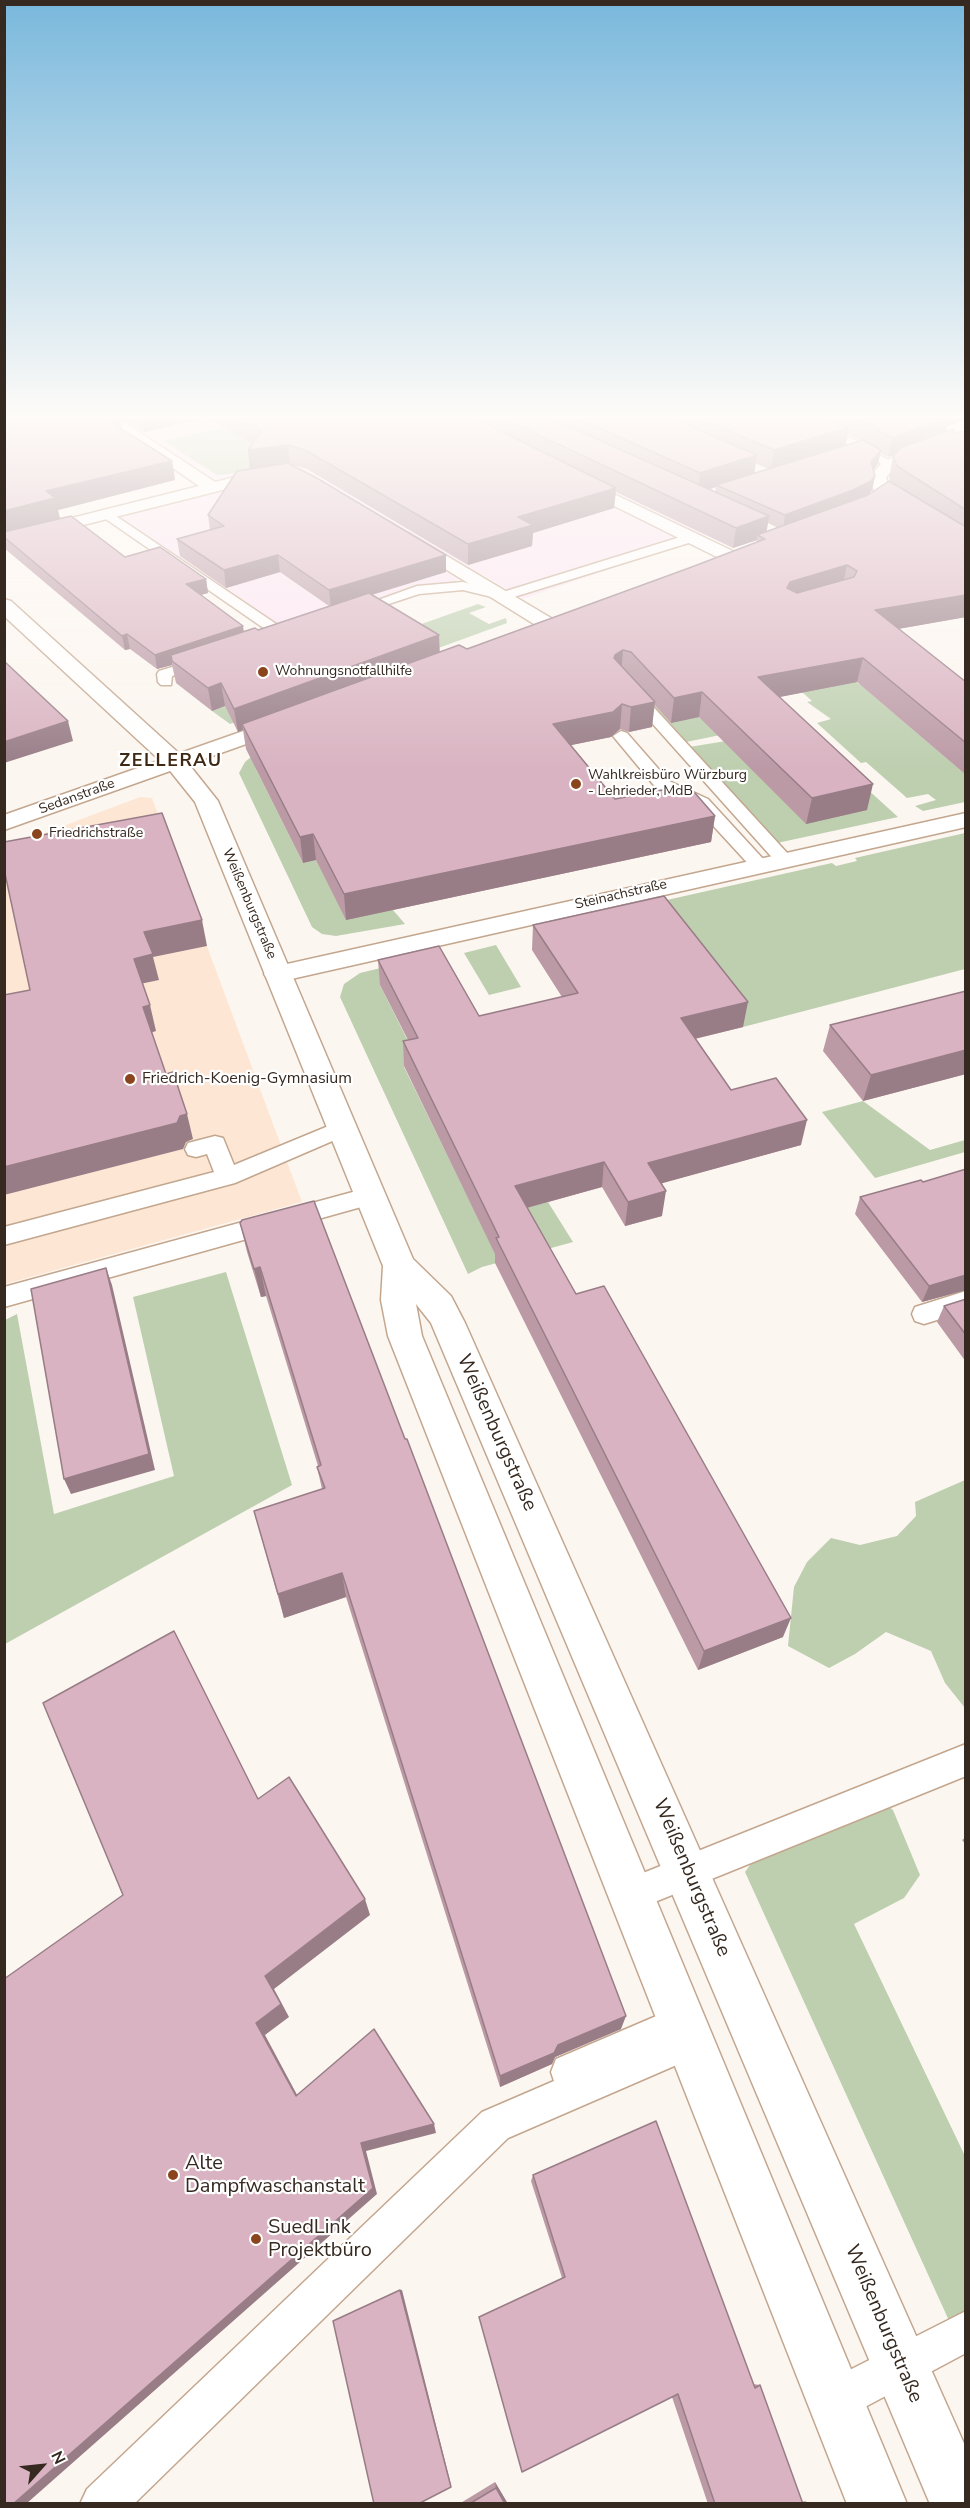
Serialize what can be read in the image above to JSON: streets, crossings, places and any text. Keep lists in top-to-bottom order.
{
  "streets": {
    "street": ["Sedanstraße", "Steinachstraße", "Weißenburgstraße"]
  },
  "crossings": [
    ["Sedanstraße", "Weißenburgstraße"],
    ["Steinachstraße", "Weißenburgstraße"]
  ],
  "districts": ["ZELLERAU"],
  "places": [
    "Wohnungsnotfallhilfe",
    "Wahlkreisbüro Würzburg - Lehrieder, MdB",
    "Friedrichstraße",
    "Friedrich-Koenig-Gymnasium",
    "Alte Dampfwaschanstalt",
    "SuedLink Projektbüro"
  ],
  "north": "top right"
}
